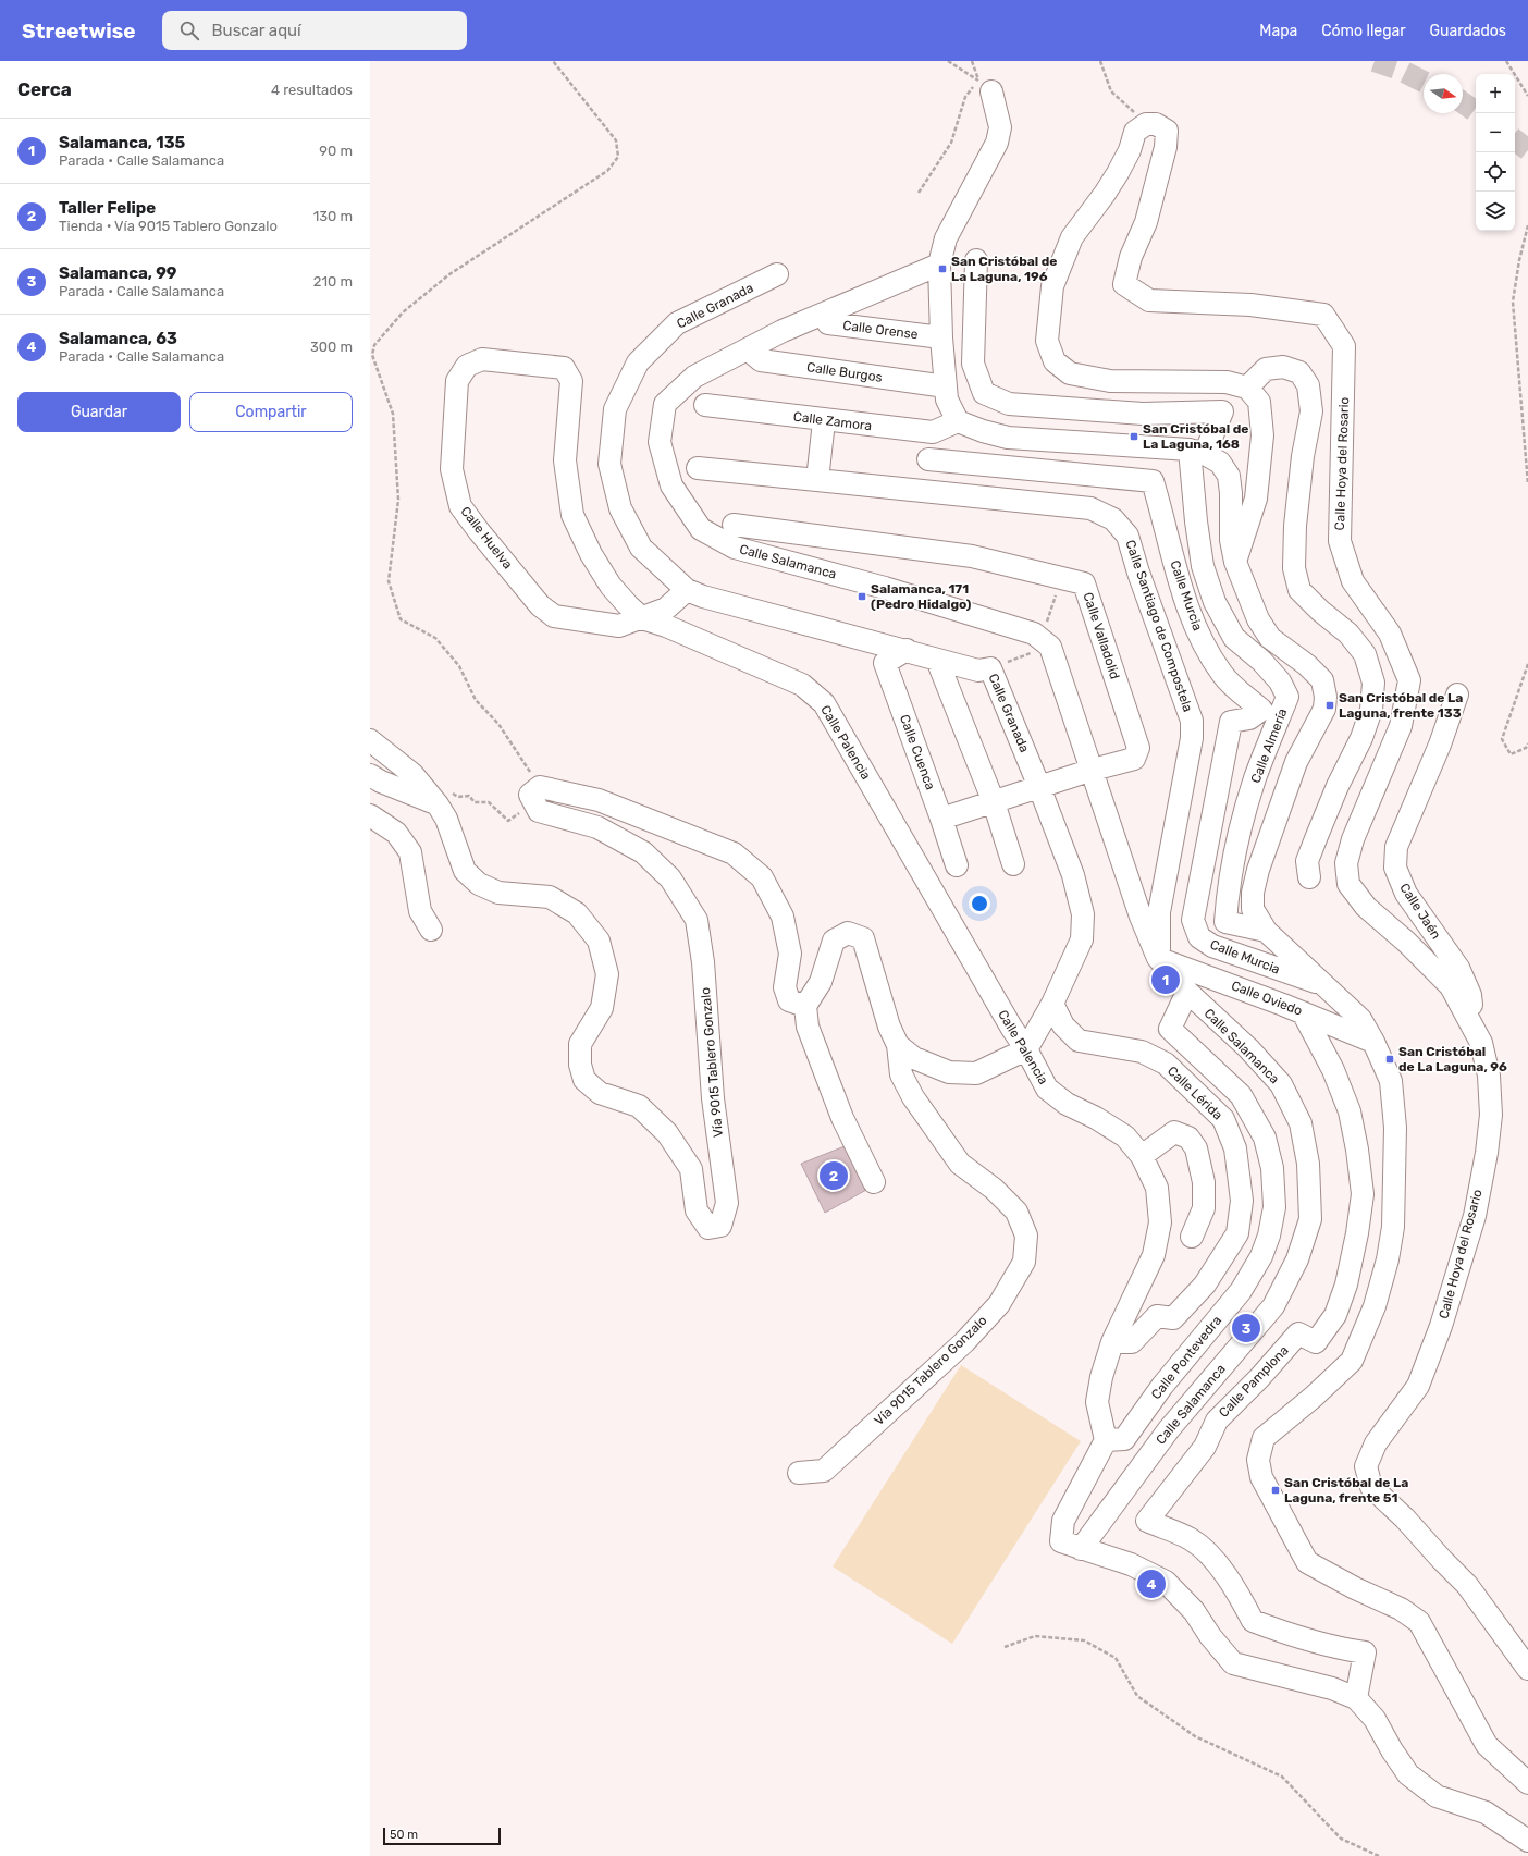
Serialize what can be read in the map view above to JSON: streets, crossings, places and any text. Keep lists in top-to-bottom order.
{
  "streets": {
    "street": [
      "Calle Granada",
      "Calle Orense",
      "Calle Burgos",
      "Calle Zamora",
      "Calle Hoya del Rosario",
      "Calle Huelva",
      "Calle Salamanca",
      "Calle Murcia",
      "Calle Santiago de Compostela",
      "Calle Valladolid",
      "Calle Palencia",
      "Calle Almería",
      "Calle Cuenca",
      "Calle Jaén",
      "Calle Oviedo",
      "Vía 9015 Tablero Gonzalo",
      "Calle Lérida",
      "Calle Pontevedra",
      "Calle Pamplona"
    ]
  },
  "crossings": [
    ["Calle Granada", "Calle Valladolid"],
    ["Calle Granada", "Calle Palencia"],
    ["Calle Granada", "Calle Cuenca"],
    ["Calle Granada", "Vía 9015 Tablero Gonzalo"],
    ["Calle Granada", "Calle Lérida"],
    ["Calle Orense", "Calle Salamanca"],
    ["Calle Burgos", "Calle Salamanca"],
    ["Calle Hoya del Rosario", "Calle Jaén"],
    ["Calle Huelva", "Calle Palencia"],
    ["Calle Salamanca", "Calle Santiago de Compostela"],
    ["Calle Salamanca", "Calle Valladolid"],
    ["Calle Salamanca", "Calle Oviedo"],
    ["Calle Salamanca", "Calle Pontevedra"],
    ["Calle Santiago de Compostela", "Calle Oviedo"],
    ["Calle Valladolid", "Calle Cuenca"],
    ["Calle Palencia", "Vía 9015 Tablero Gonzalo"],
    ["Calle Palencia", "Calle Lérida"],
    ["Calle Palencia", "Calle Pontevedra"],
    ["Calle Oviedo", "Calle Pamplona"]
  ],
  "places": {
    "transit": [
      "San Cristóbal de La Laguna, 196",
      "San Cristóbal de La Laguna, 168",
      "Salamanca, 171 (Pedro Hidalgo)",
      "San Cristóbal de La Laguna, frente 133",
      "San Cristóbal de La Laguna, 96",
      "San Cristóbal de La Laguna, frente 51"
    ]
  },
  "scale_bar": "50 m",
  "north": "right",
  "page": {
    "header": "Streetwise",
    "search": "Buscar aquí",
    "nav": ["Mapa", "Cómo llegar", "Guardados"],
    "heading": ["Cerca", "4 resultados"],
    "map_buttons": ["+", "−"],
    "list": [
      {
        "mark": "1",
        "name": "Salamanca, 135",
        "note": "Parada · Calle Salamanca",
        "value": "90 m"
      },
      {
        "mark": "2",
        "name": "Taller Felipe",
        "note": "Tienda · Vía 9015 Tablero Gonzalo",
        "value": "130 m"
      },
      {
        "mark": "3",
        "name": "Salamanca, 99",
        "note": "Parada · Calle Salamanca",
        "value": "210 m"
      },
      {
        "mark": "4",
        "name": "Salamanca, 63",
        "note": "Parada · Calle Salamanca",
        "value": "300 m"
      }
    ],
    "buttons": ["Guardar", "Compartir"],
    "pins": [
      "1",
      "2",
      "3",
      "4"
    ],
    "scale": "50 m"
  }
}
